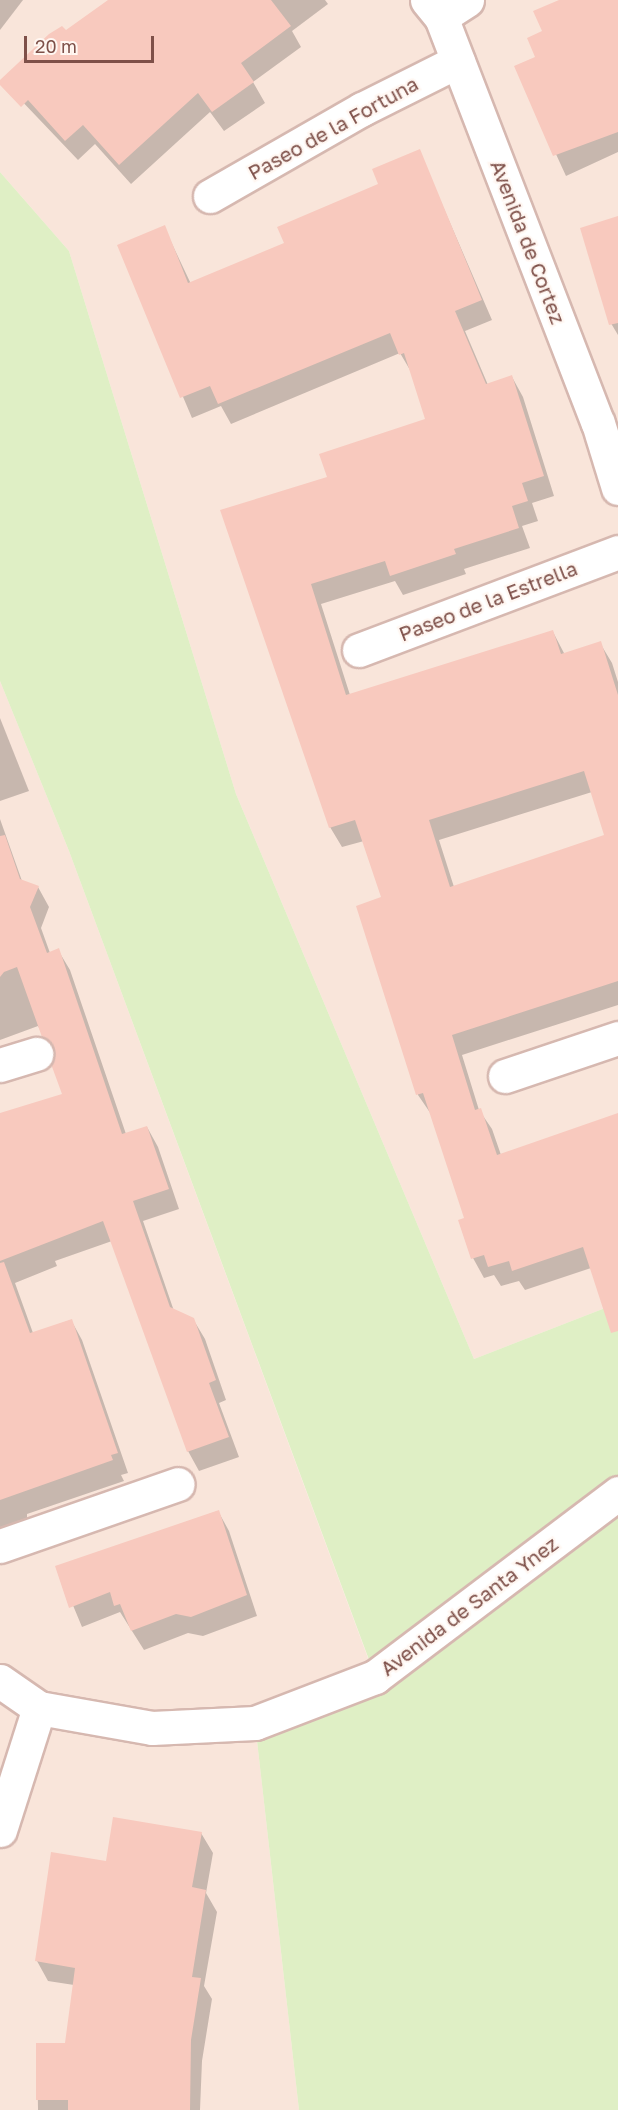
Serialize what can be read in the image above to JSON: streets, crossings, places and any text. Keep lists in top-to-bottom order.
{
  "streets": {
    "street": [
      "Paseo de la Fortuna",
      "Avenida de Cortez",
      "Paseo de la Estrella",
      "Avenida de Santa Ynez"
    ]
  },
  "crossings": [
    ["Paseo de la Fortuna", "Avenida de Cortez"]
  ],
  "scale_bar": "20 m"
}
